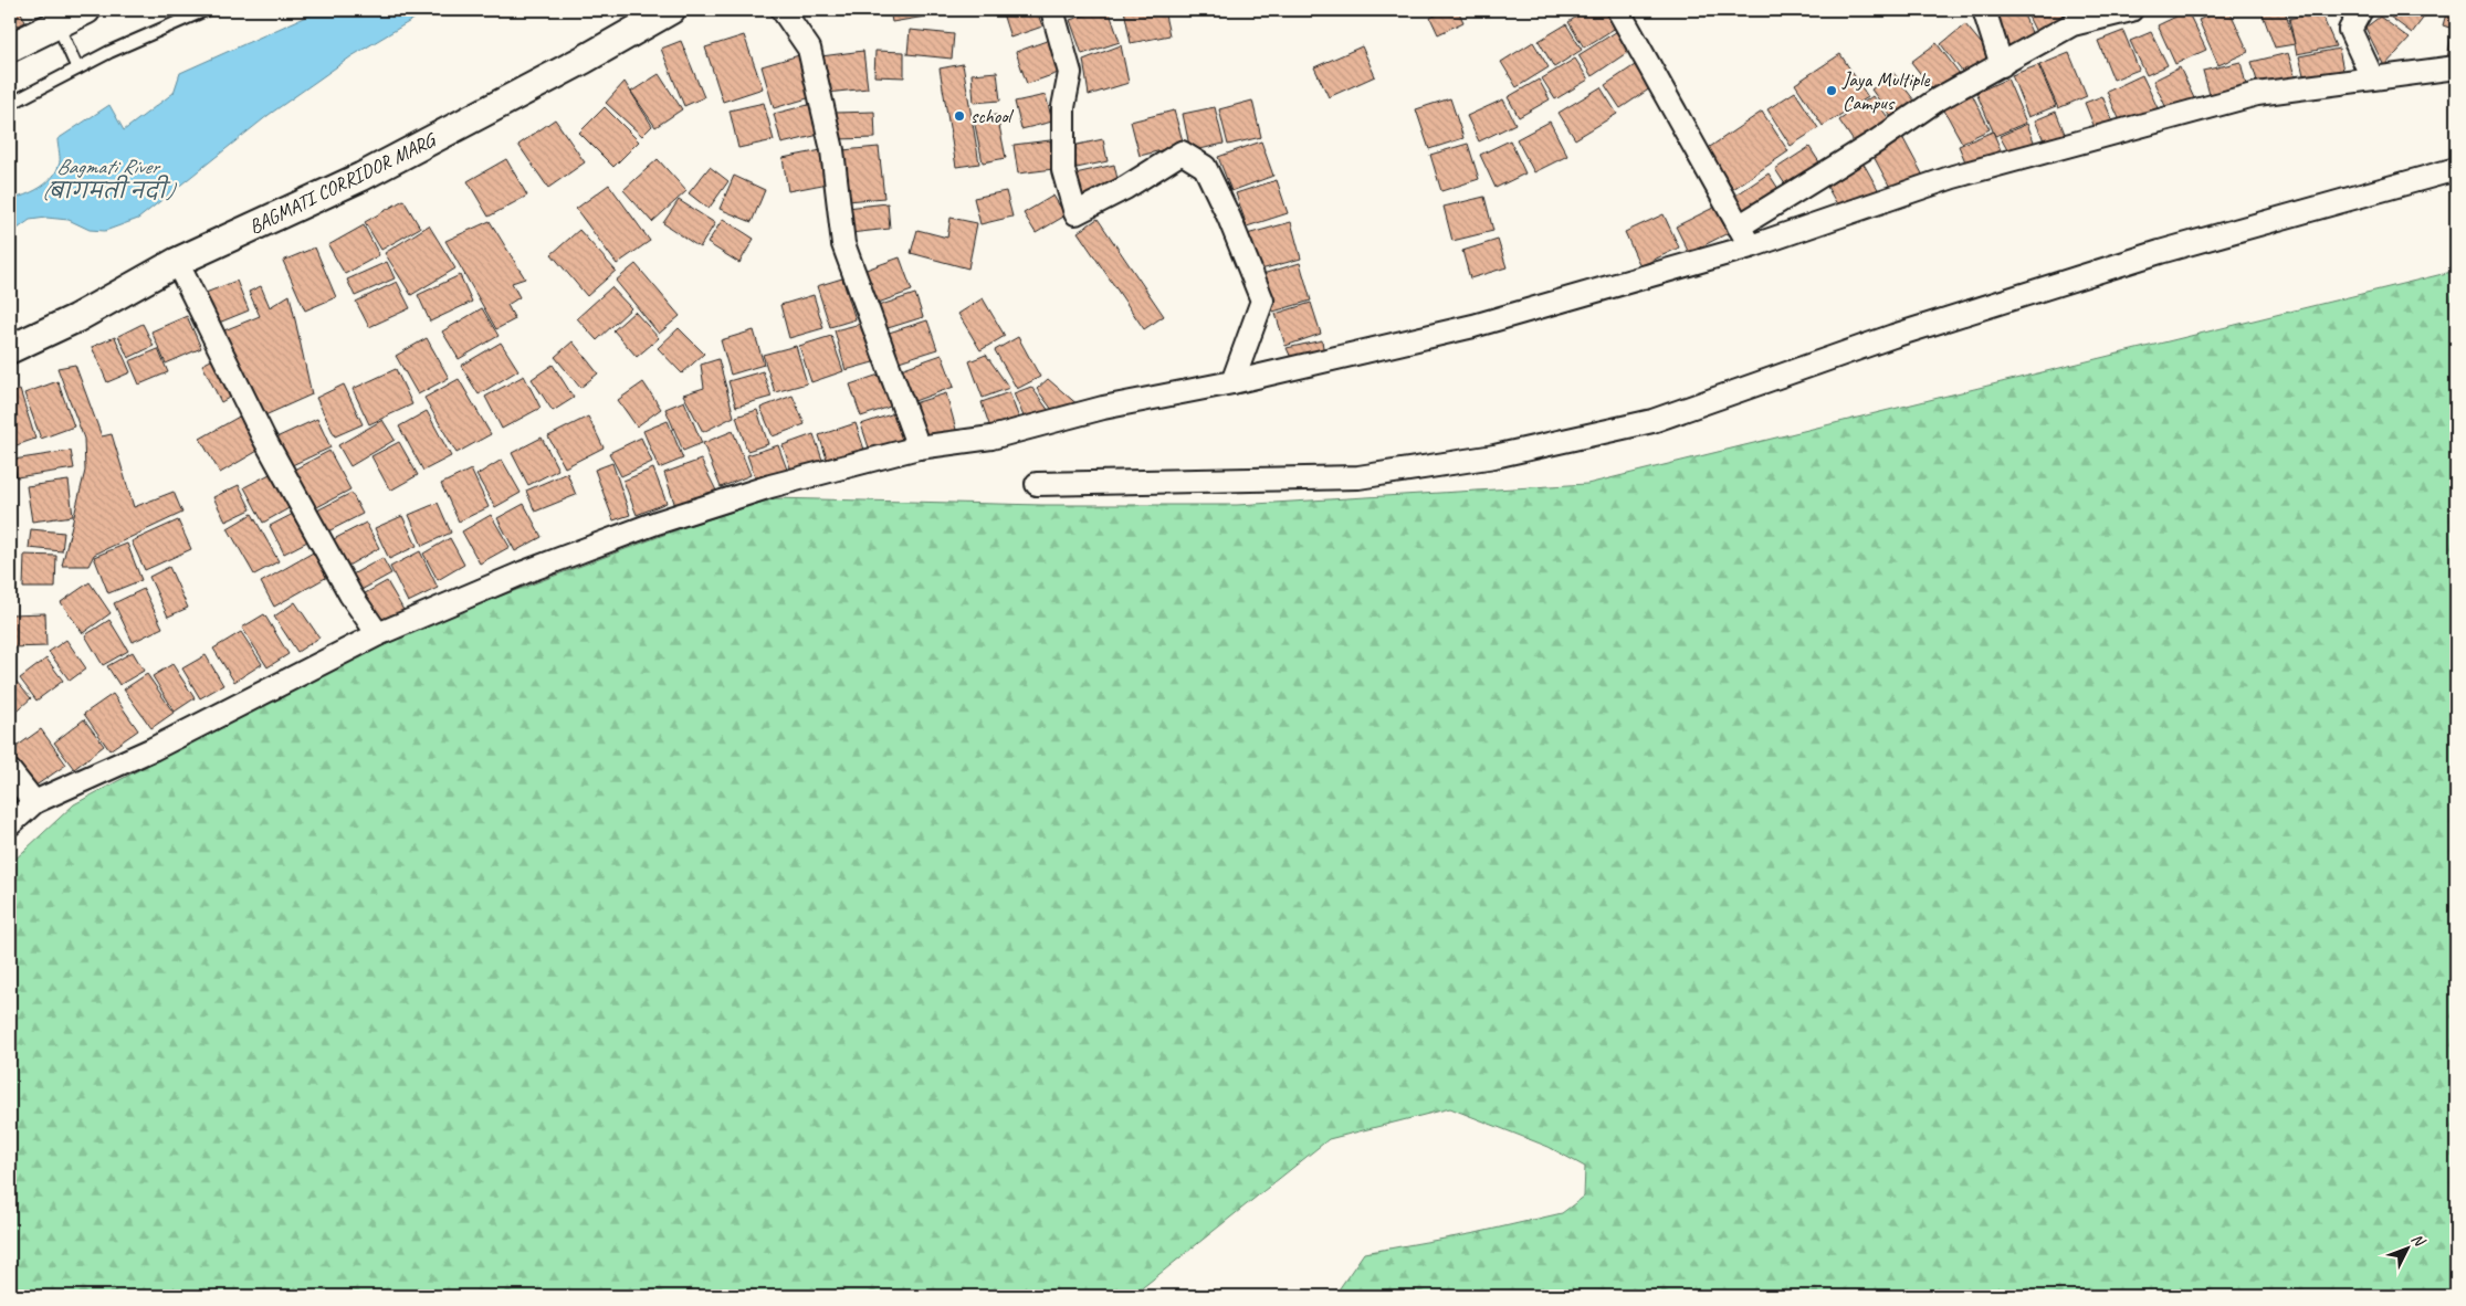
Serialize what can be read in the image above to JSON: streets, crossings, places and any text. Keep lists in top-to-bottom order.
{
  "streets": {
    "street": ["BAGMATI CORRIDOR MARG"]
  },
  "water": ["Bagmati River (बागमती नदी)"],
  "places": ["Jaya Multiple Campus", "school"],
  "north": "top right"
}
